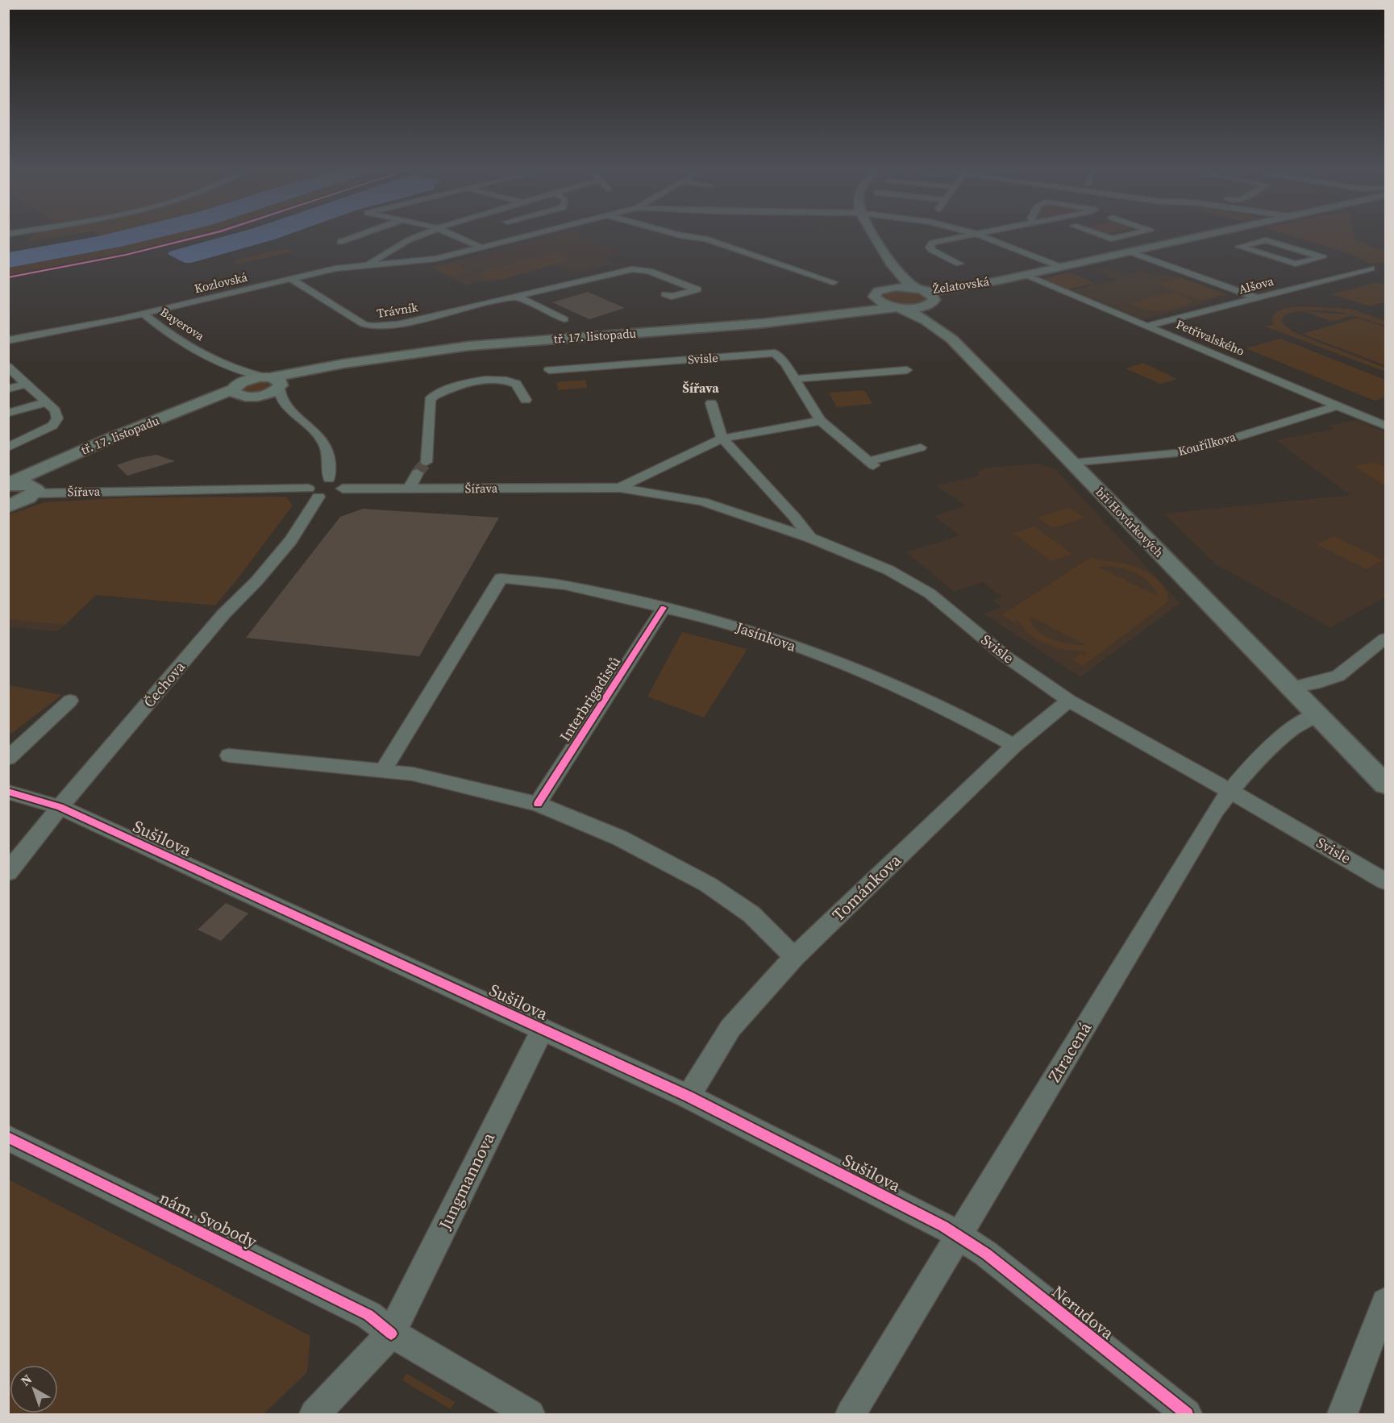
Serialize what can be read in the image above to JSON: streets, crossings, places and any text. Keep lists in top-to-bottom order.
{
  "streets": {
    "main road": ["Želatovská", "tř. 17. listopadu", "bří Hovůrkových"],
    "street": [
      "Kozlovská",
      "Alšova",
      "Trávník",
      "Bayerova",
      "Petřivalského",
      "Svisle",
      "Kouřílkova",
      "Šířava",
      "Jasínkova",
      "Čechova",
      "Interbrigadistů",
      "Sušilova",
      "Tománkova",
      "Ztracená",
      "Jungmannova",
      "nám. Svobody",
      "Nerudova"
    ]
  },
  "crossings": [
    ["Kozlovská", "Trávník"],
    ["Kozlovská", "Bayerova"],
    ["Želatovská", "tř. 17. listopadu"],
    ["Želatovská", "Petřivalského"],
    ["Želatovská", "bří Hovůrkových"],
    ["Alšova", "Petřivalského"],
    ["Bayerova", "tř. 17. listopadu"],
    ["tř. 17. listopadu", "Šířava"],
    ["tř. 17. listopadu", "bří Hovůrkových"],
    ["Petřivalského", "Kouřílkova"],
    ["Svisle", "Šířava"],
    ["Svisle", "Tománkova"],
    ["Svisle", "Ztracená"],
    ["Kouřílkova", "bří Hovůrkových"],
    ["Šířava", "Čechova"],
    ["bří Hovůrkových", "Ztracená"],
    ["Jasínkova", "Interbrigadistů"],
    ["Jasínkova", "Tománkova"],
    ["Čechova", "Sušilova"],
    ["Sušilova", "Tománkova"],
    ["Sušilova", "Ztracená"],
    ["Sušilova", "Jungmannova"],
    ["Sušilova", "Nerudova"],
    ["Ztracená", "Nerudova"],
    ["Jungmannova", "nám. Svobody"]
  ],
  "districts": ["Šířava"],
  "north": "top left"
}
